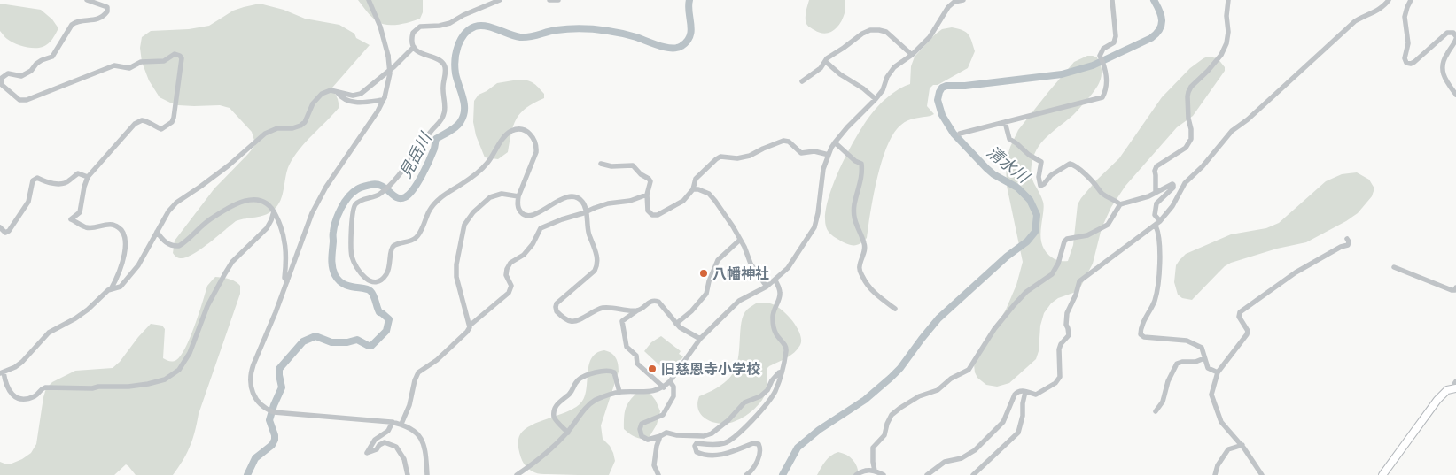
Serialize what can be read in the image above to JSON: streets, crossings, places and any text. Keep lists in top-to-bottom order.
{
  "water": ["見岳川", "清水川"],
  "places": ["八幡神社", "旧慈恩寺小学校"]
}
